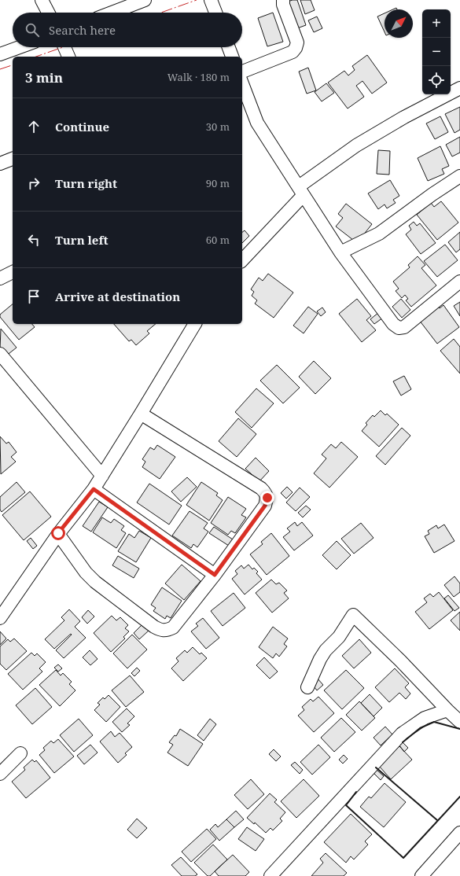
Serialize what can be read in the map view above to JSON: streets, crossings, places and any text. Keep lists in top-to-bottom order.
{
  "north": "top right",
  "page": {
    "map_buttons": ["+", "−"],
    "search": "Search here",
    "heading": ["3 min", "Walk · 180 m"],
    "list": [
      ["Continue", "30 m"],
      ["Turn right", "90 m"],
      ["Turn left", "60 m"],
      "Arrive at destination"
    ]
  }
}
